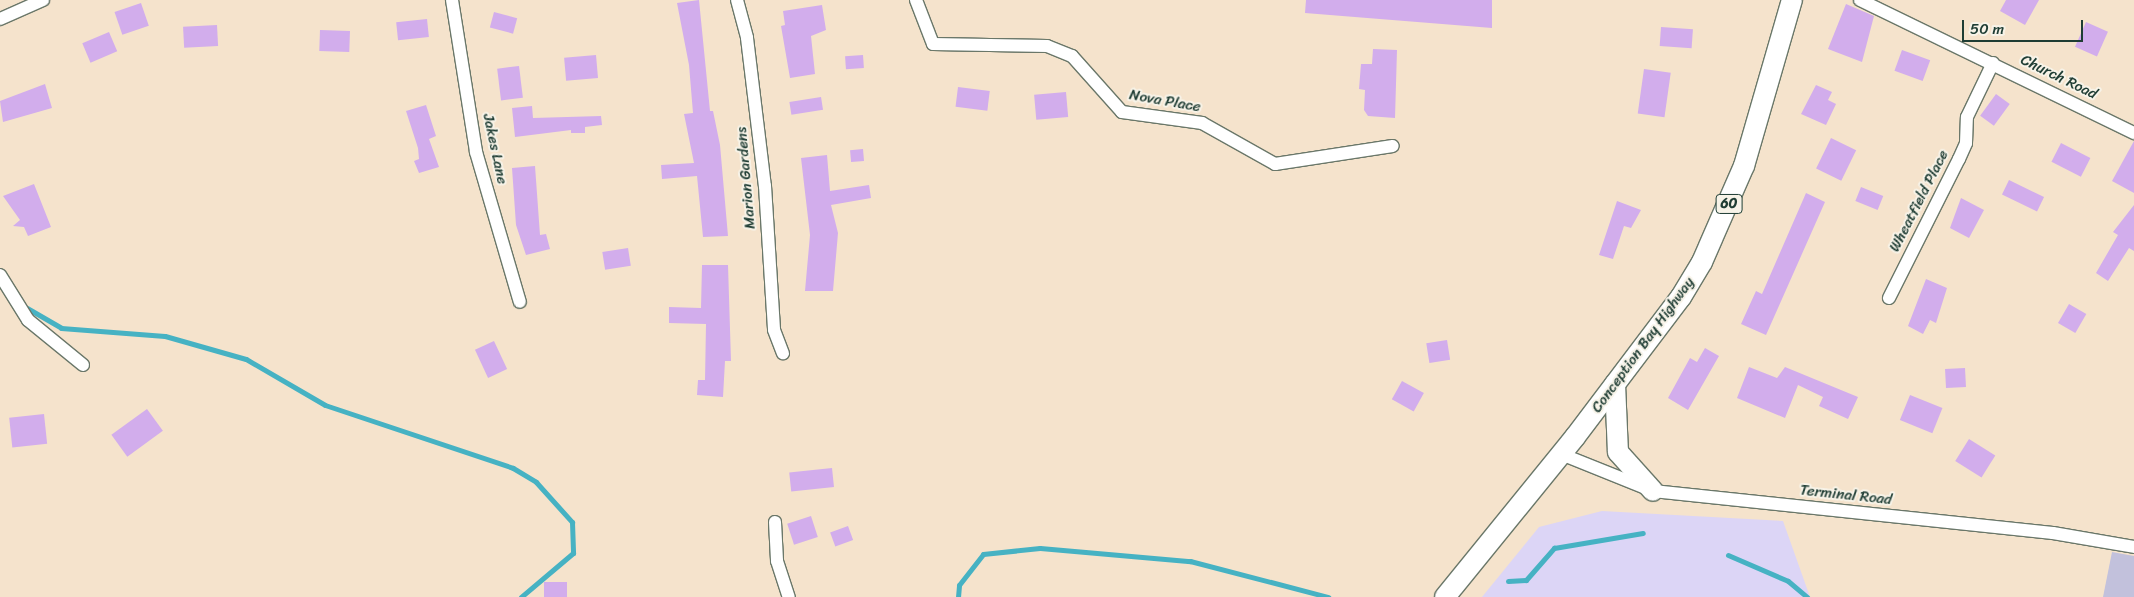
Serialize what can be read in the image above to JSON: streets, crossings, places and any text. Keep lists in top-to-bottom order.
{
  "streets": {
    "main road": ["60", "Conception Bay Highway"],
    "street": [
      "Church Road",
      "Nova Place",
      "Jakes Lane",
      "Marion Gardens",
      "Wheatfield Place",
      "Terminal Road"
    ]
  },
  "crossings": [
    ["Church Road", "Wheatfield Place"],
    ["Conception Bay Highway", "Terminal Road"]
  ],
  "scale_bar": "50 m"
}
